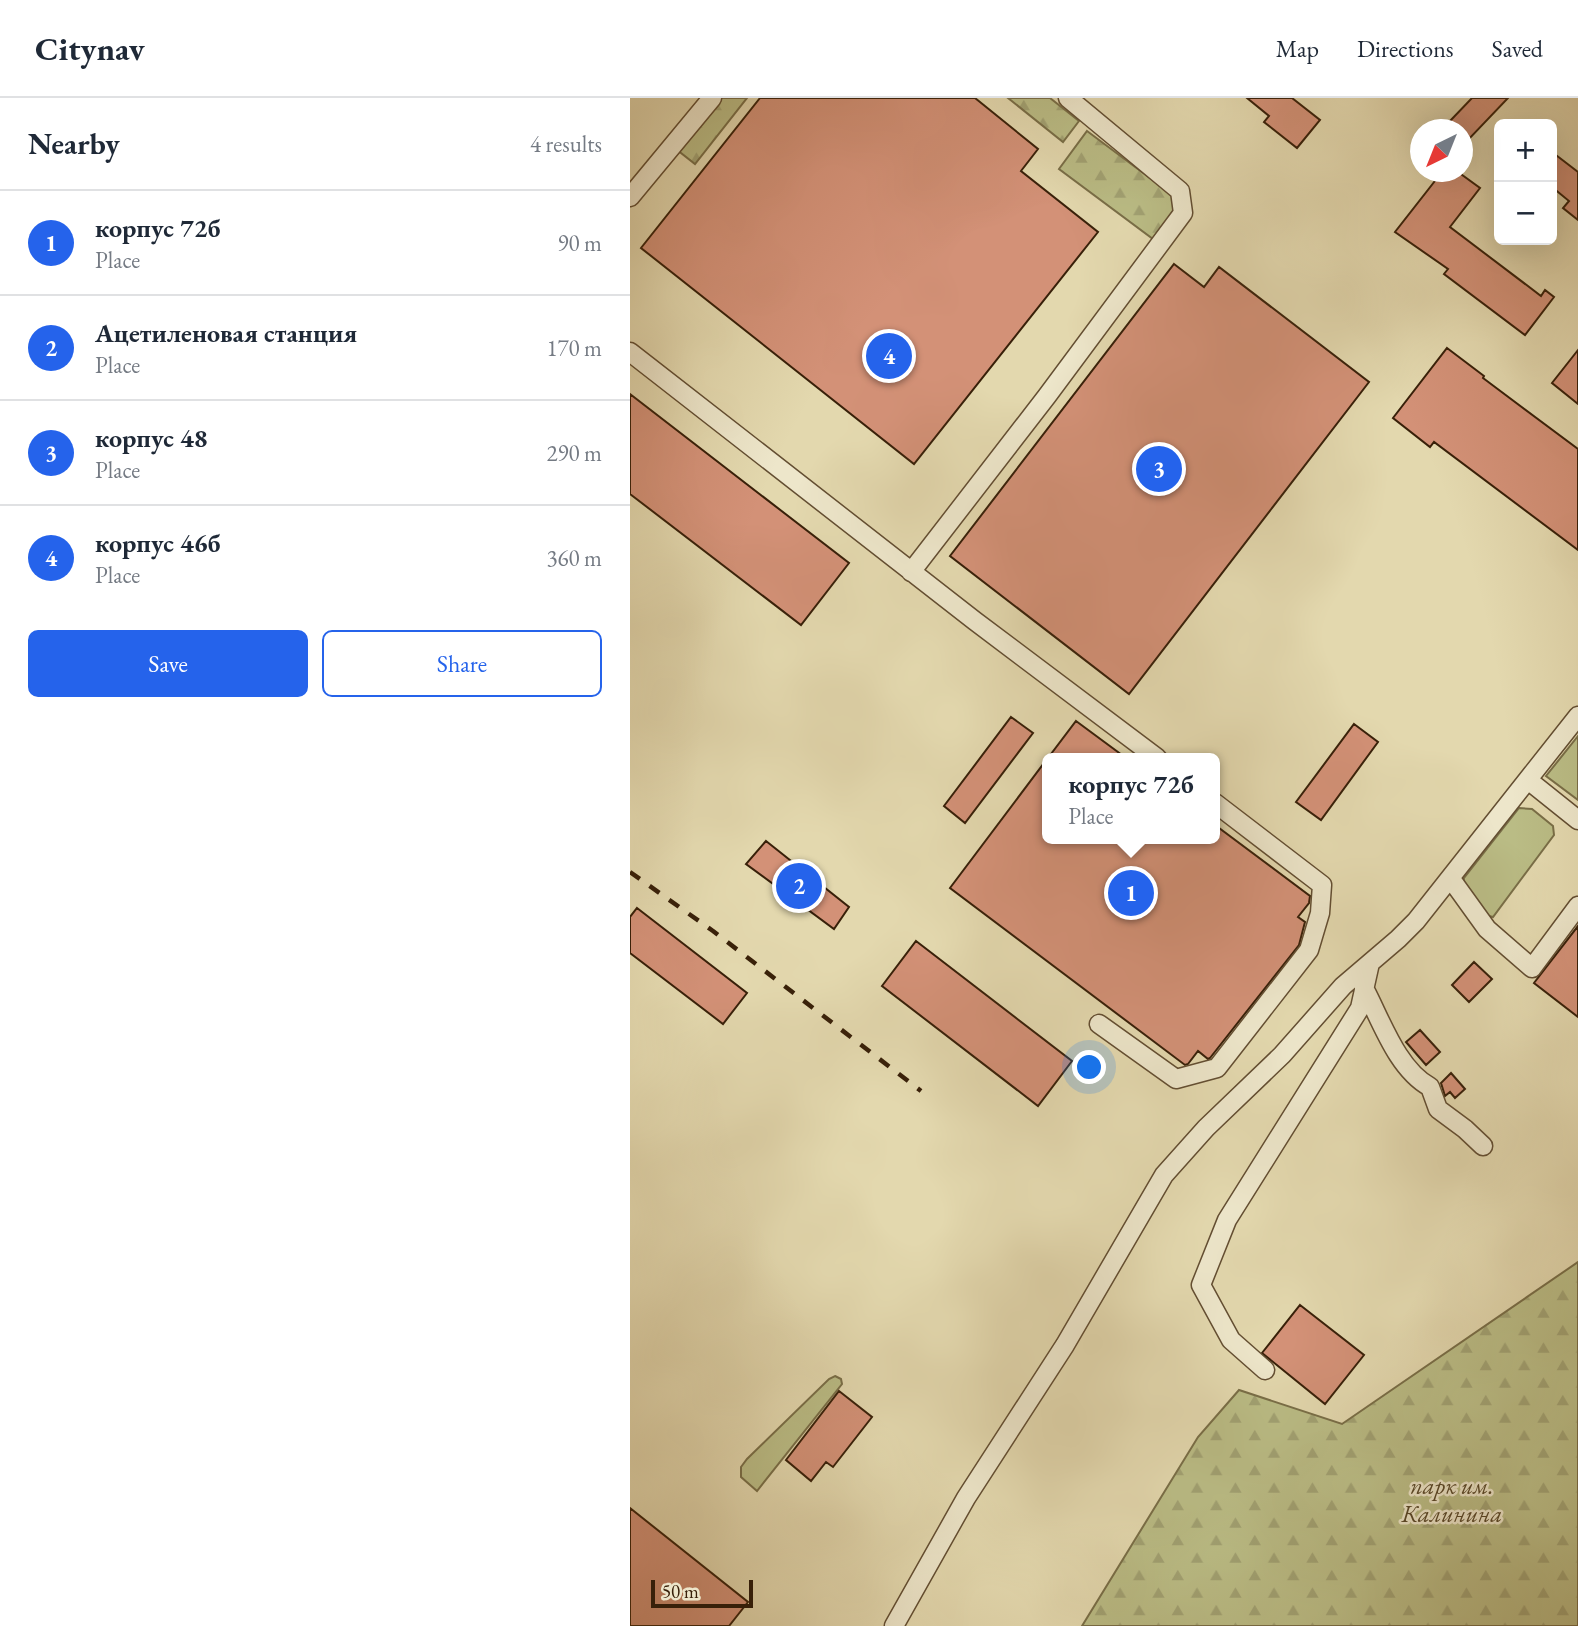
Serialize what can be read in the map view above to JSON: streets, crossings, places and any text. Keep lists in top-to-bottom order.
{
  "parks": ["парк им. Калинина"],
  "scale_bar": "50 m",
  "north": "bottom left",
  "page": {
    "header": "Citynav",
    "nav": ["Map", "Directions", "Saved"],
    "heading": ["Nearby", "4 results"],
    "map_buttons": ["+", "−"],
    "list": [
      {
        "mark": "1",
        "name": "корпус 72б",
        "note": "Place",
        "value": "90 m"
      },
      {
        "mark": "2",
        "name": "Ацетиленовая станция",
        "note": "Place",
        "value": "170 m"
      },
      {
        "mark": "3",
        "name": "корпус 48",
        "note": "Place",
        "value": "290 m"
      },
      {
        "mark": "4",
        "name": "корпус 46б",
        "note": "Place",
        "value": "360 m"
      }
    ],
    "pins": [
      "4",
      "3",
      "2",
      "1"
    ],
    "buttons": ["Save", "Share"],
    "popup": ["корпус 72б", "Place"],
    "scale": "50 m"
  }
}
